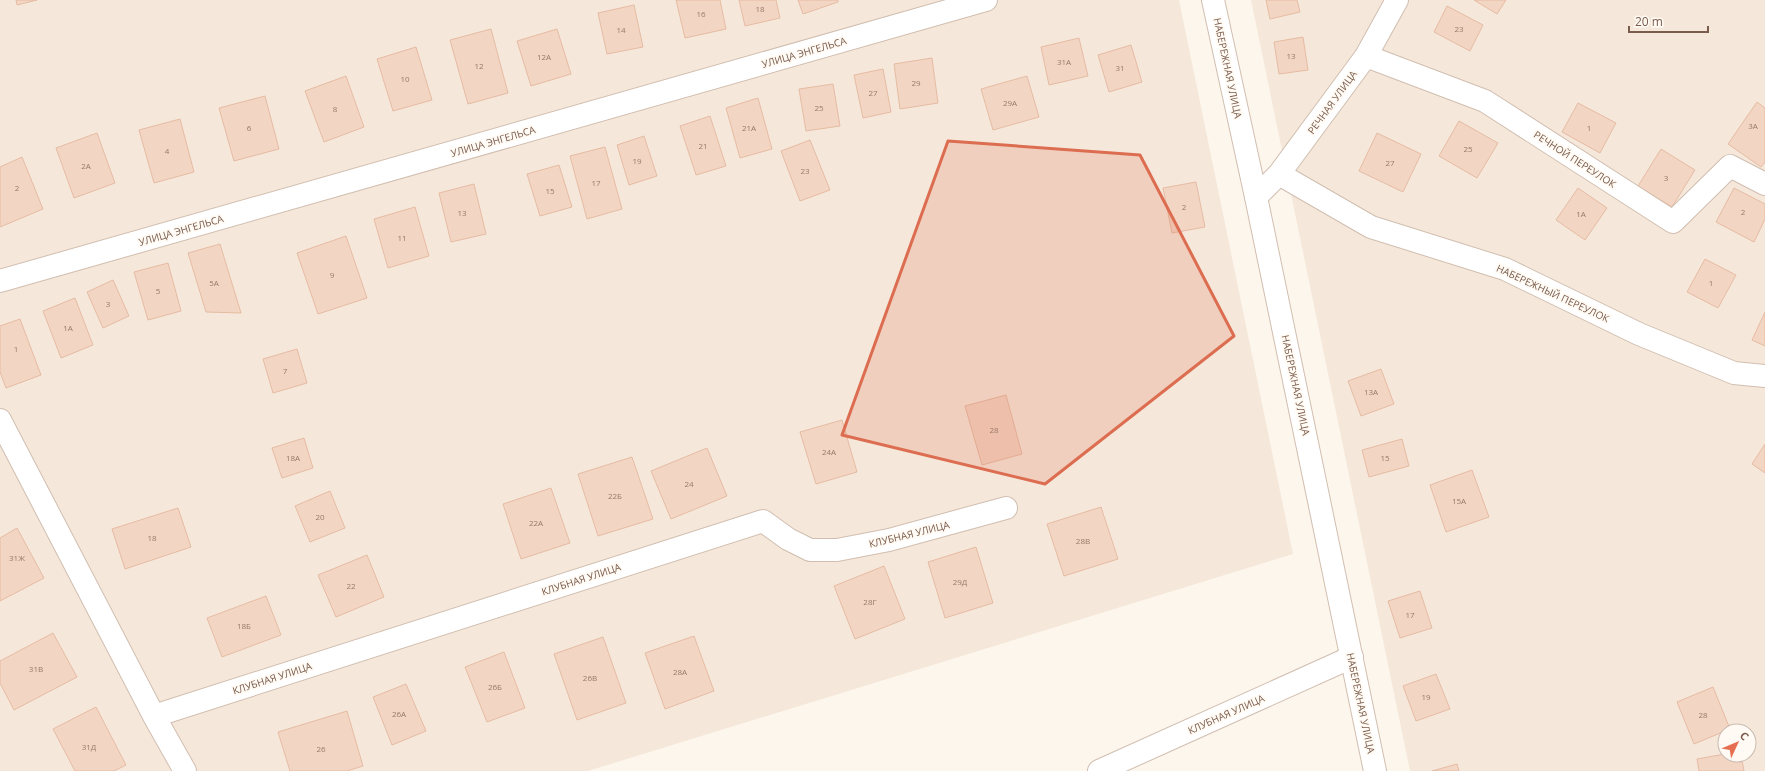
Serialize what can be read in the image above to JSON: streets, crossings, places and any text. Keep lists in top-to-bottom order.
{
  "streets": {
    "street": [
      "УЛИЦА ЭНГЕЛЬСА",
      "НАБЕРЕЖНАЯ УЛИЦА",
      "РЕЧНАЯ УЛИЦА",
      "РЕЧНОЙ ПЕРЕУЛОК",
      "НАБЕРЕЖНЫЙ ПЕРЕУЛОК",
      "КЛУБНАЯ УЛИЦА"
    ]
  },
  "crossings": [
    ["НАБЕРЕЖНАЯ УЛИЦА", "РЕЧНАЯ УЛИЦА"],
    ["НАБЕРЕЖНАЯ УЛИЦА", "КЛУБНАЯ УЛИЦА"],
    ["РЕЧНАЯ УЛИЦА", "РЕЧНОЙ ПЕРЕУЛОК"],
    ["РЕЧНАЯ УЛИЦА", "НАБЕРЕЖНЫЙ ПЕРЕУЛОК"]
  ],
  "house_numbers": [
    "18",
    "16",
    "23",
    "14",
    "13",
    "12А",
    "31А",
    "12",
    "31",
    "10",
    "29",
    "27",
    "29А",
    "25",
    "8",
    "3А",
    "6",
    "21А",
    "1",
    "21",
    "25",
    "4",
    "19",
    "27",
    "2А",
    "23",
    "3",
    "17",
    "2",
    "15",
    "2",
    "2",
    "13",
    "1А",
    "11",
    "9",
    "5А",
    "1",
    "5",
    "3",
    "1А",
    "1",
    "7",
    "13А",
    "28",
    "24А",
    "18А",
    "15",
    "24",
    "22Б",
    "15А",
    "20",
    "22А",
    "18",
    "28В",
    "31Ж",
    "29Д",
    "22",
    "28Г",
    "17",
    "18Б",
    "31В",
    "28А",
    "26В",
    "26Б",
    "19",
    "26А",
    "28",
    "31Д",
    "26"
  ],
  "scale_bar": "20 m",
  "north": "top right"
}
